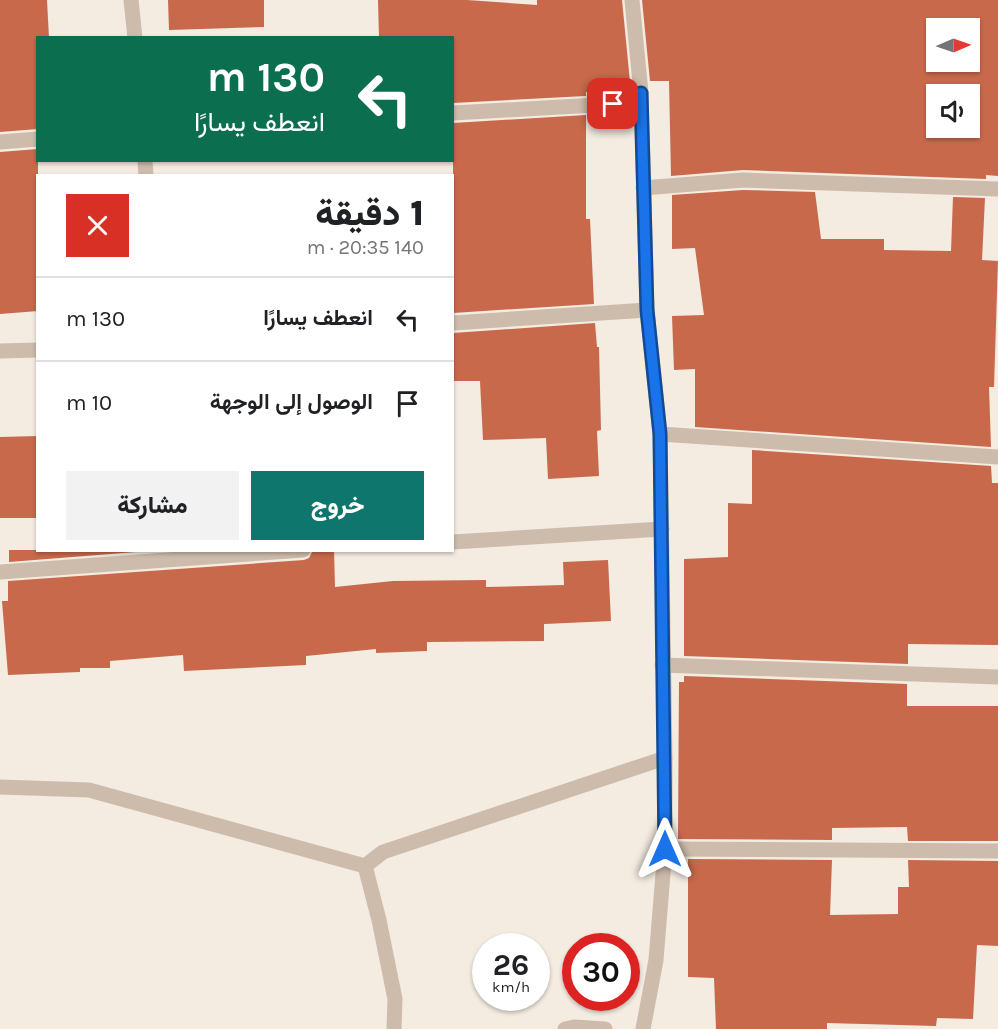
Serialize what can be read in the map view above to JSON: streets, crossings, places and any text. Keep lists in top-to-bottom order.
{
  "north": "right",
  "page": {
    "turn": ["130 m", "انعطف يسارًا"],
    "heading": ["1 دقيقة", "140 m · 20:35"],
    "list": [
      {
        "name": "انعطف يسارًا",
        "value": "130 m"
      },
      {
        "name": "الوصول إلى الوجهة",
        "value": "10 m"
      }
    ],
    "buttons": ["خروج", "مشاركة"],
    "speed": "26 km/h",
    "limit": "30"
  }
}
